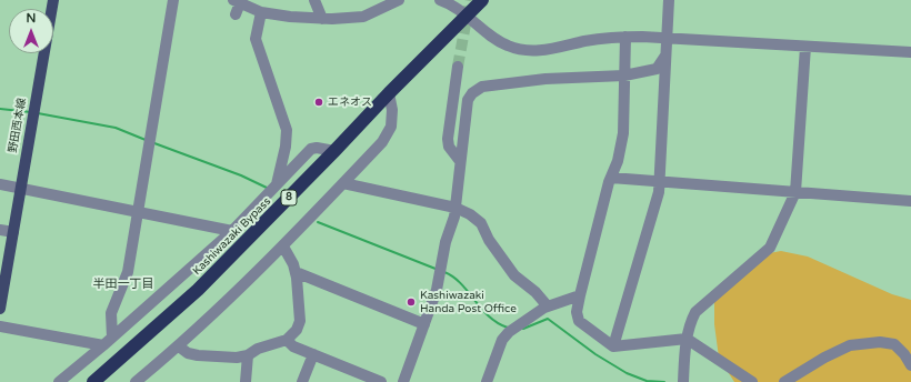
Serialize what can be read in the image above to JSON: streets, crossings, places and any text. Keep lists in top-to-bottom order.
{
  "streets": {
    "highway": ["8", "Kashiwazaki Bypass"],
    "main road": ["野田西本線"]
  },
  "districts": ["半田一丁目"],
  "places": ["エネオス", "Kashiwazaki Handa Post Office"],
  "north": "top"
}
